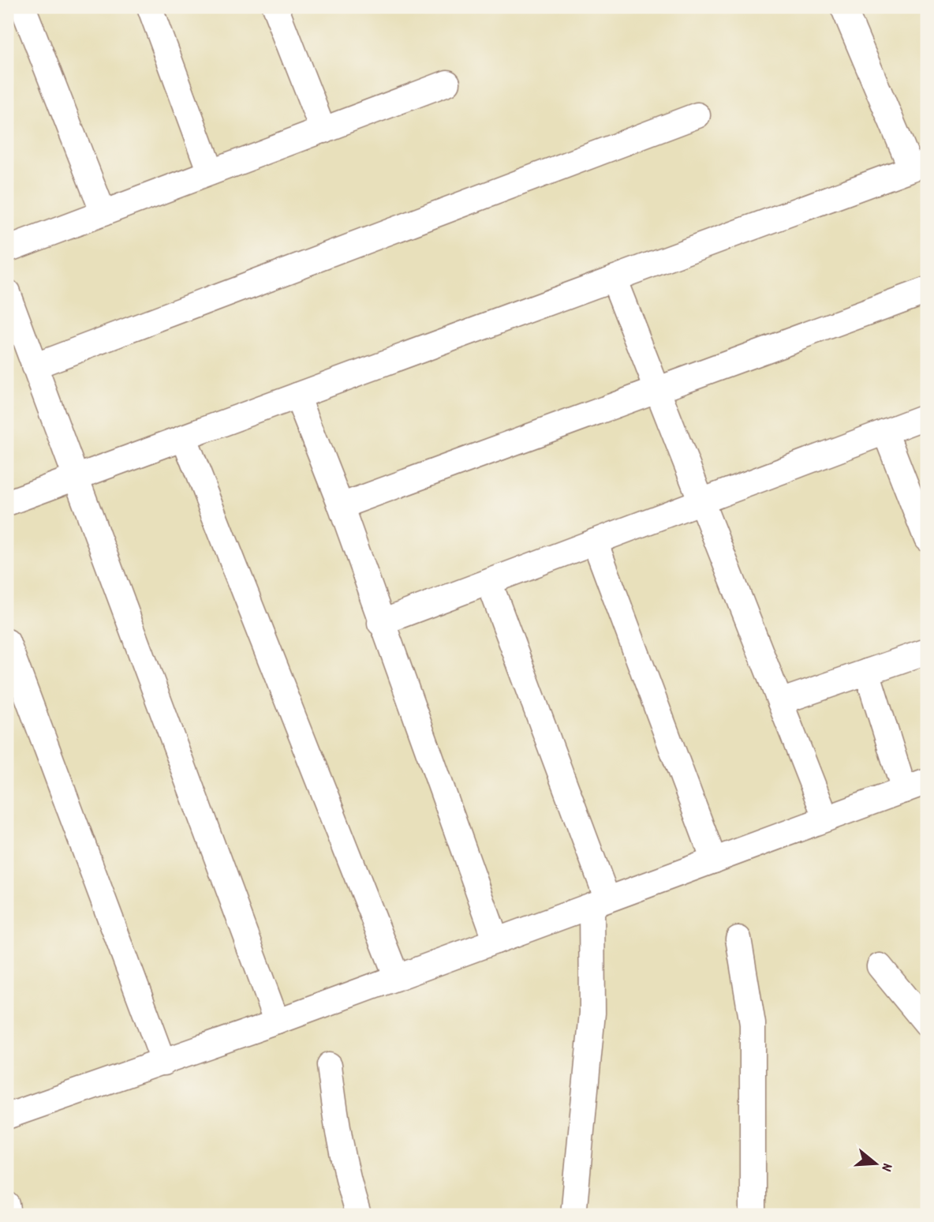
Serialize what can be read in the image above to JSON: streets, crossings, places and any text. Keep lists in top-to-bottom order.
{
  "north": "right"
}
